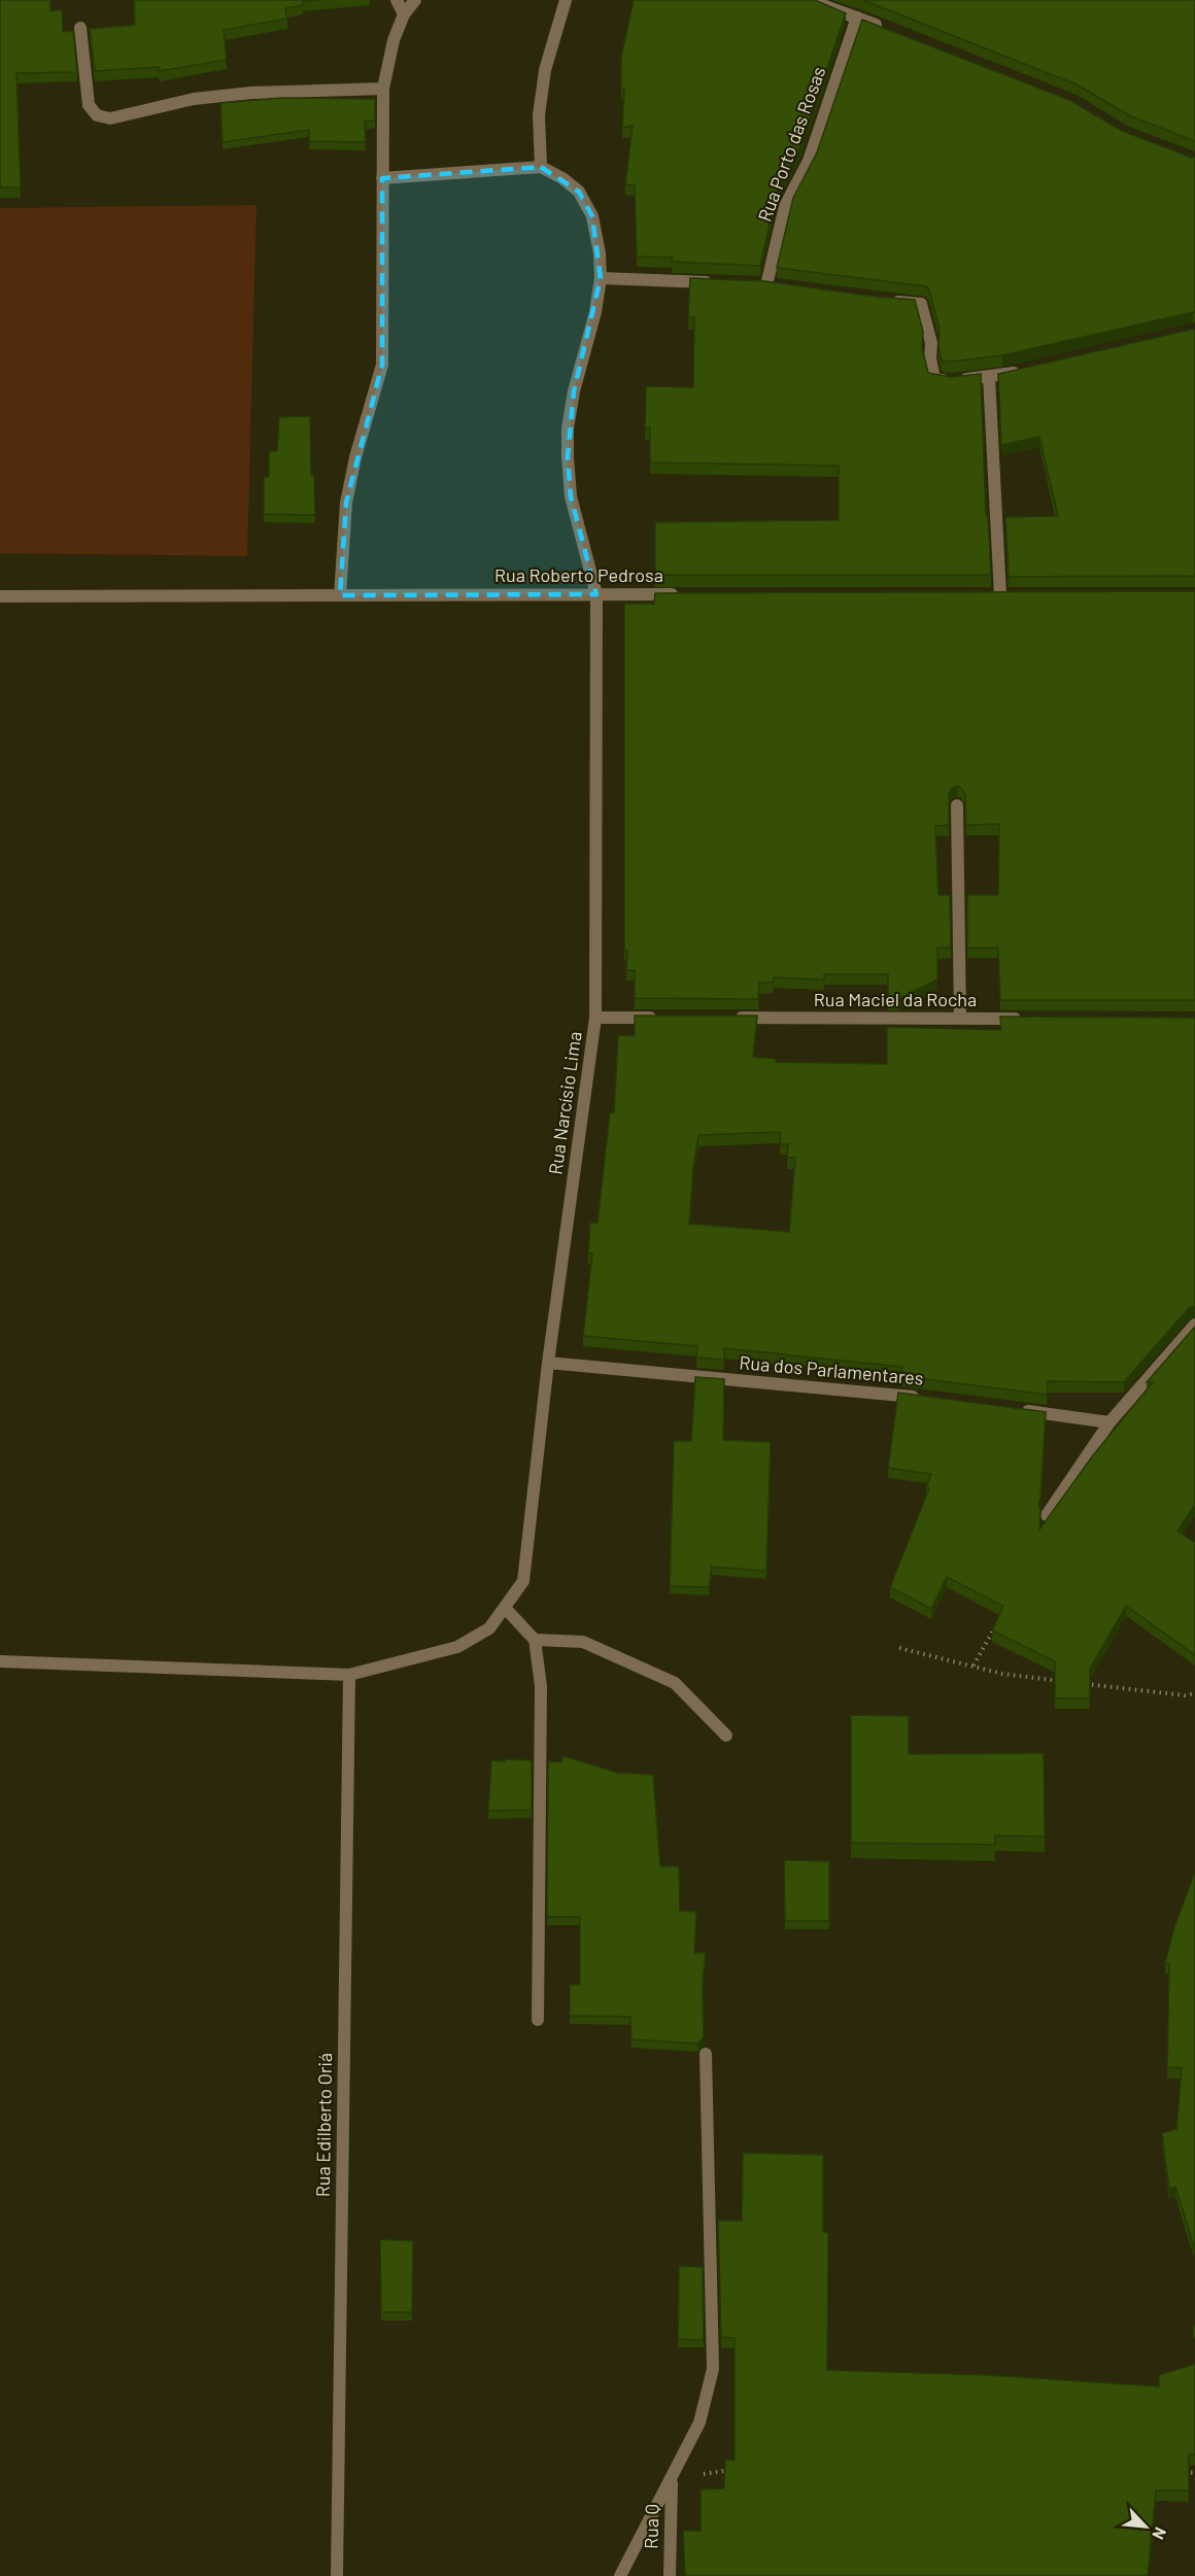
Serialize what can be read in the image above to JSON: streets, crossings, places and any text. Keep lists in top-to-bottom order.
{
  "streets": {
    "street": [
      "Rua Porto das Rosas",
      "Rua Roberto Pedrosa",
      "Rua Maciel da Rocha",
      "Rua Narcísio Lima",
      "Rua dos Parlamentares",
      "Rua Edilberto Oriá",
      "Rua Q"
    ]
  },
  "crossings": [
    ["Rua Roberto Pedrosa", "Rua Narcísio Lima"],
    ["Rua Narcísio Lima", "Rua dos Parlamentares"],
    ["Rua Narcísio Lima", "Rua Edilberto Oriá"]
  ],
  "north": "bottom right"
}
